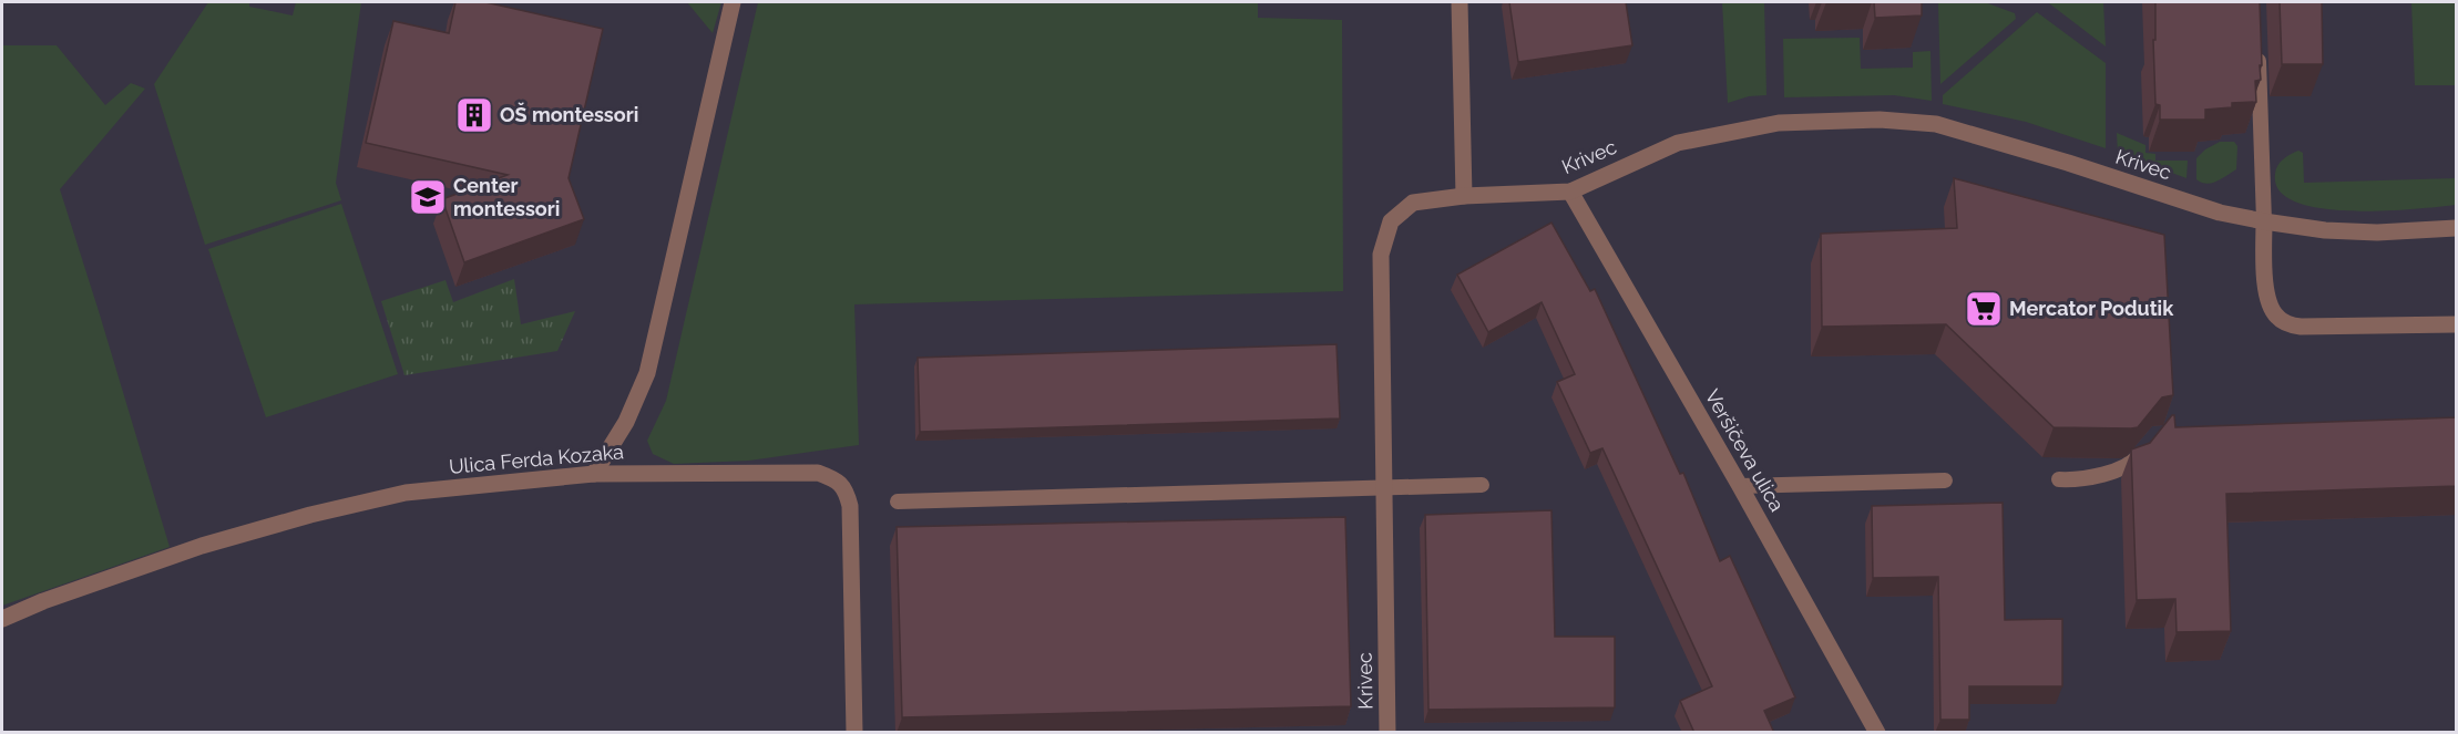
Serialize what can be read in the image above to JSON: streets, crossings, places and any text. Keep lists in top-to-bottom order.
{
  "streets": {
    "street": ["Krivec", "Veršičeva ulica", "Ulica Ferda Kozaka"]
  },
  "crossings": [
    ["Krivec", "Veršičeva ulica"]
  ],
  "places": {
    "building": ["OŠ montessori"],
    "school or university": ["Center montessori"],
    "supermarket": ["Mercator Podutik"]
  }
}
